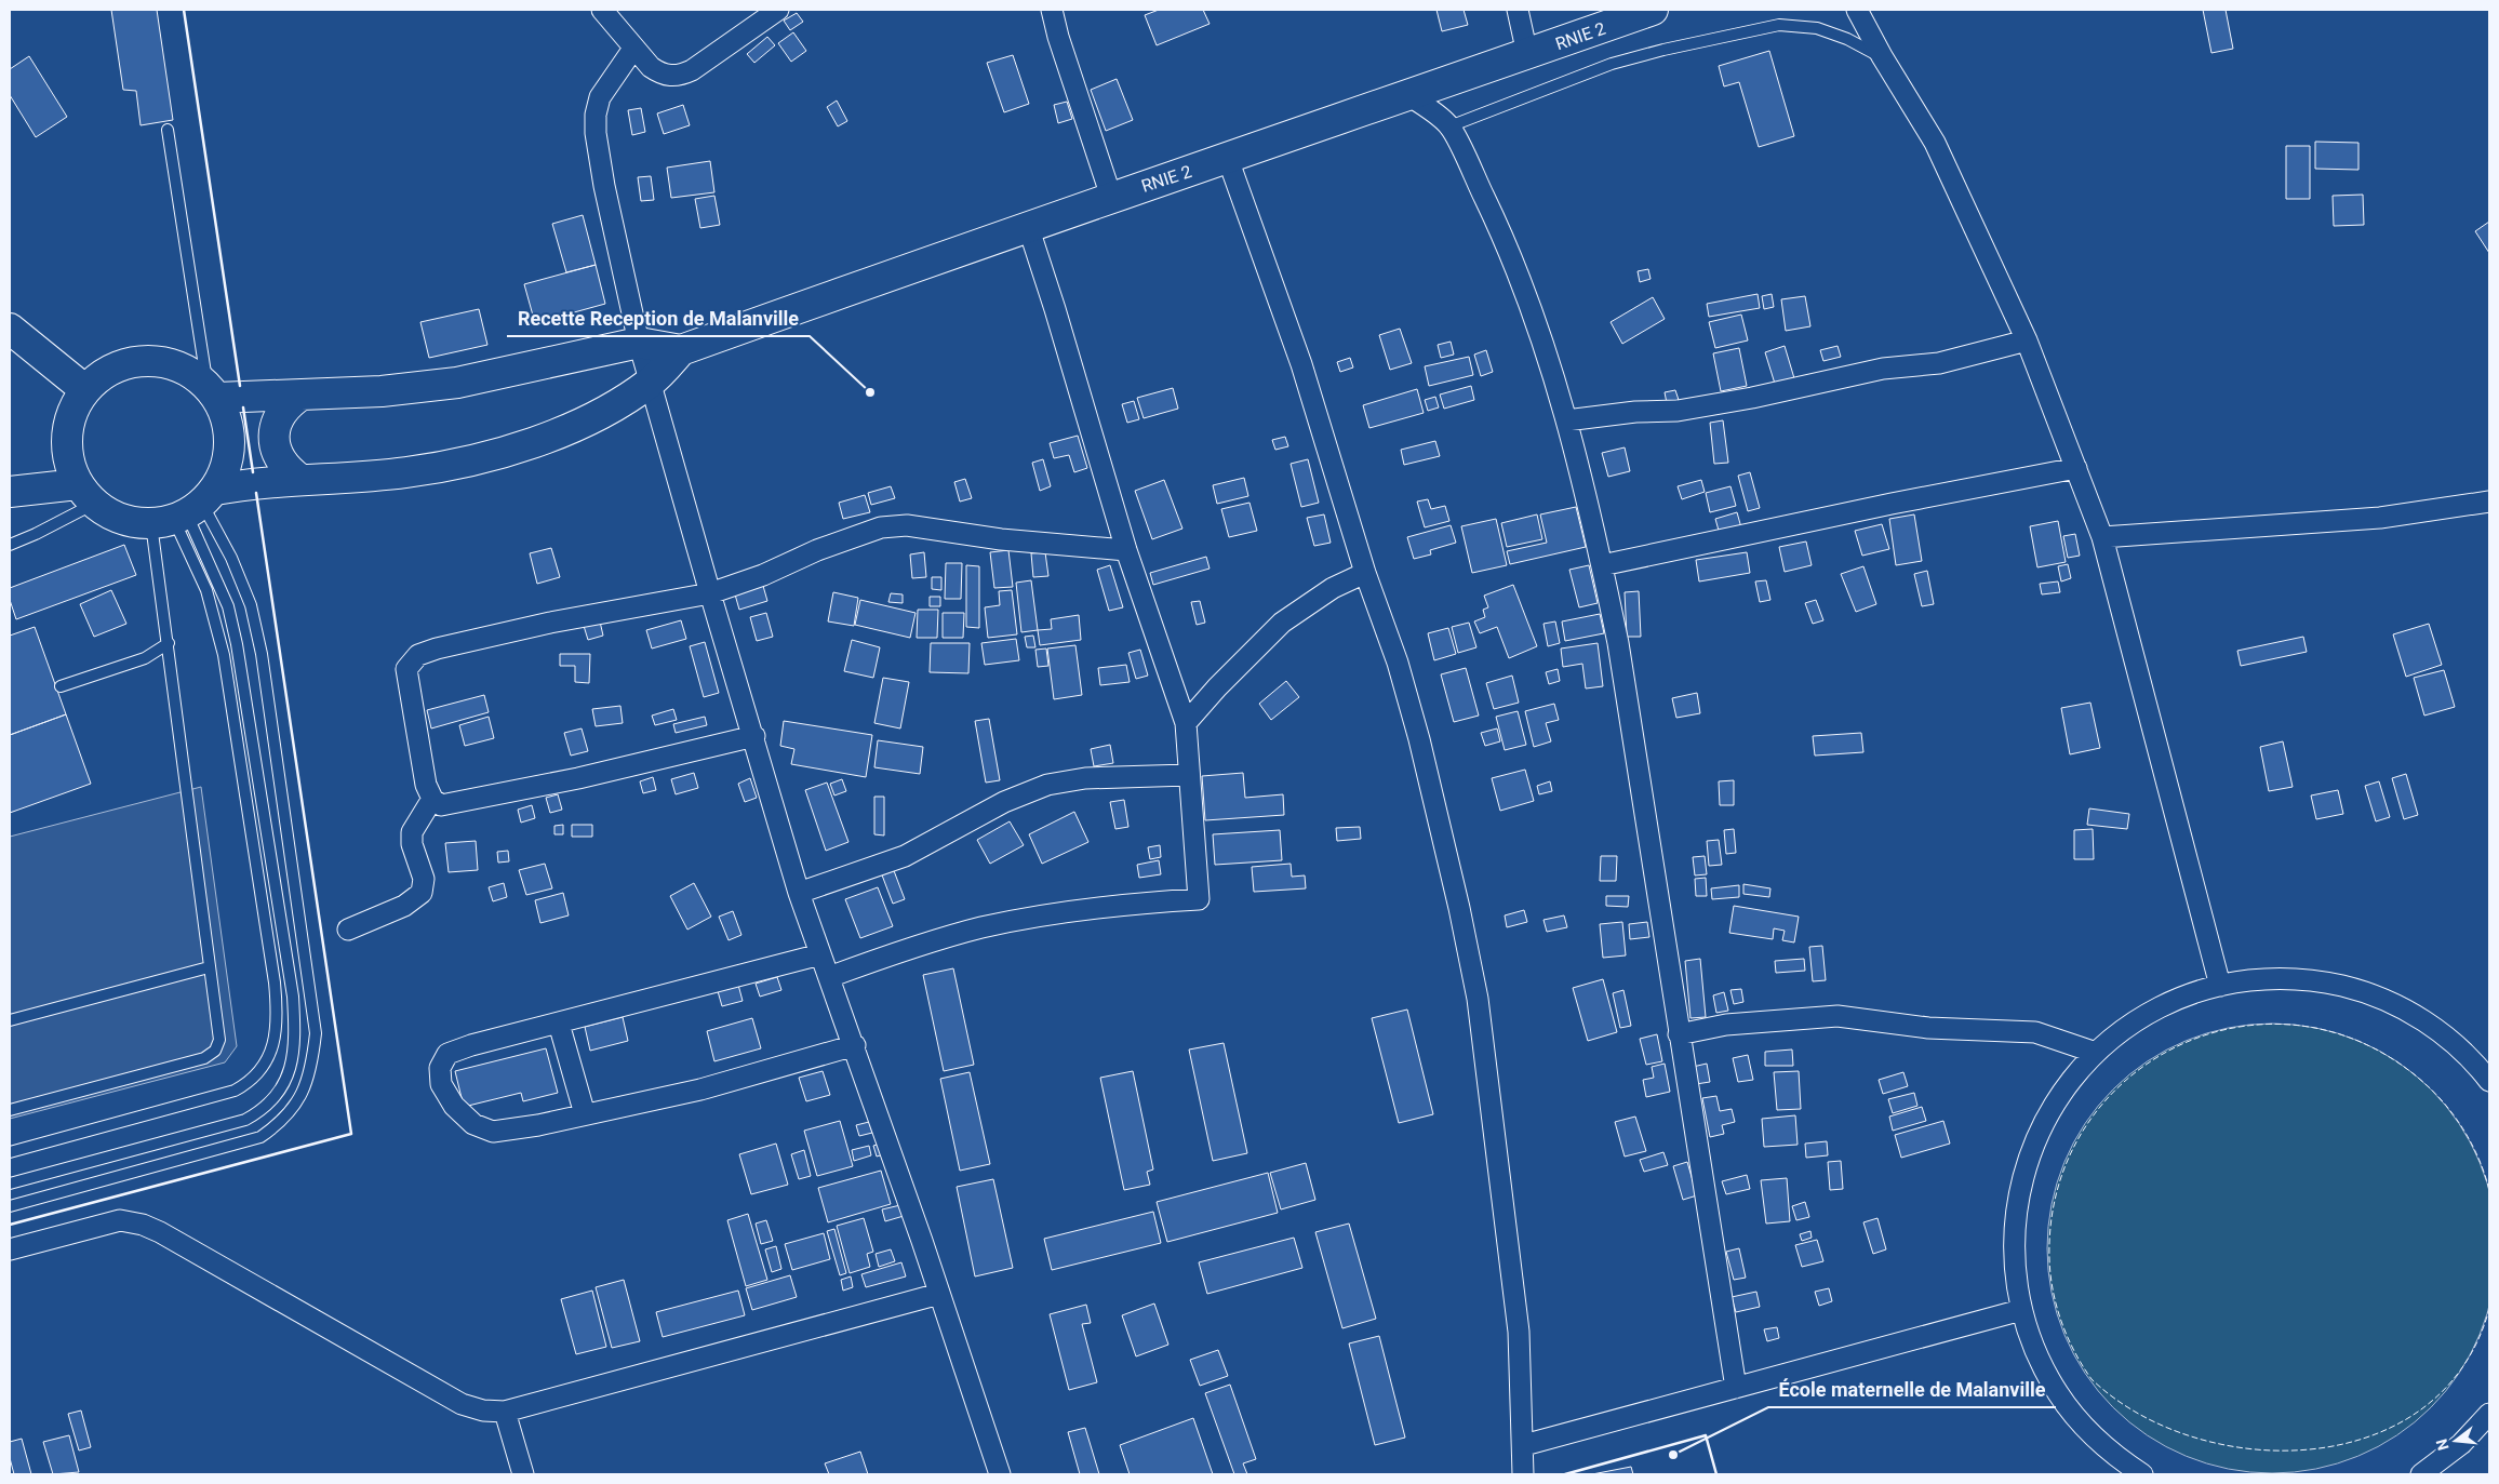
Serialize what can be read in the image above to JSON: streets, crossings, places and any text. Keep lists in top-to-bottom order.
{
  "streets": {
    "main road": ["RNIE 2"]
  },
  "places": ["Recette Reception de Malanville", "École maternelle de Malanville"],
  "north": "left"
}
